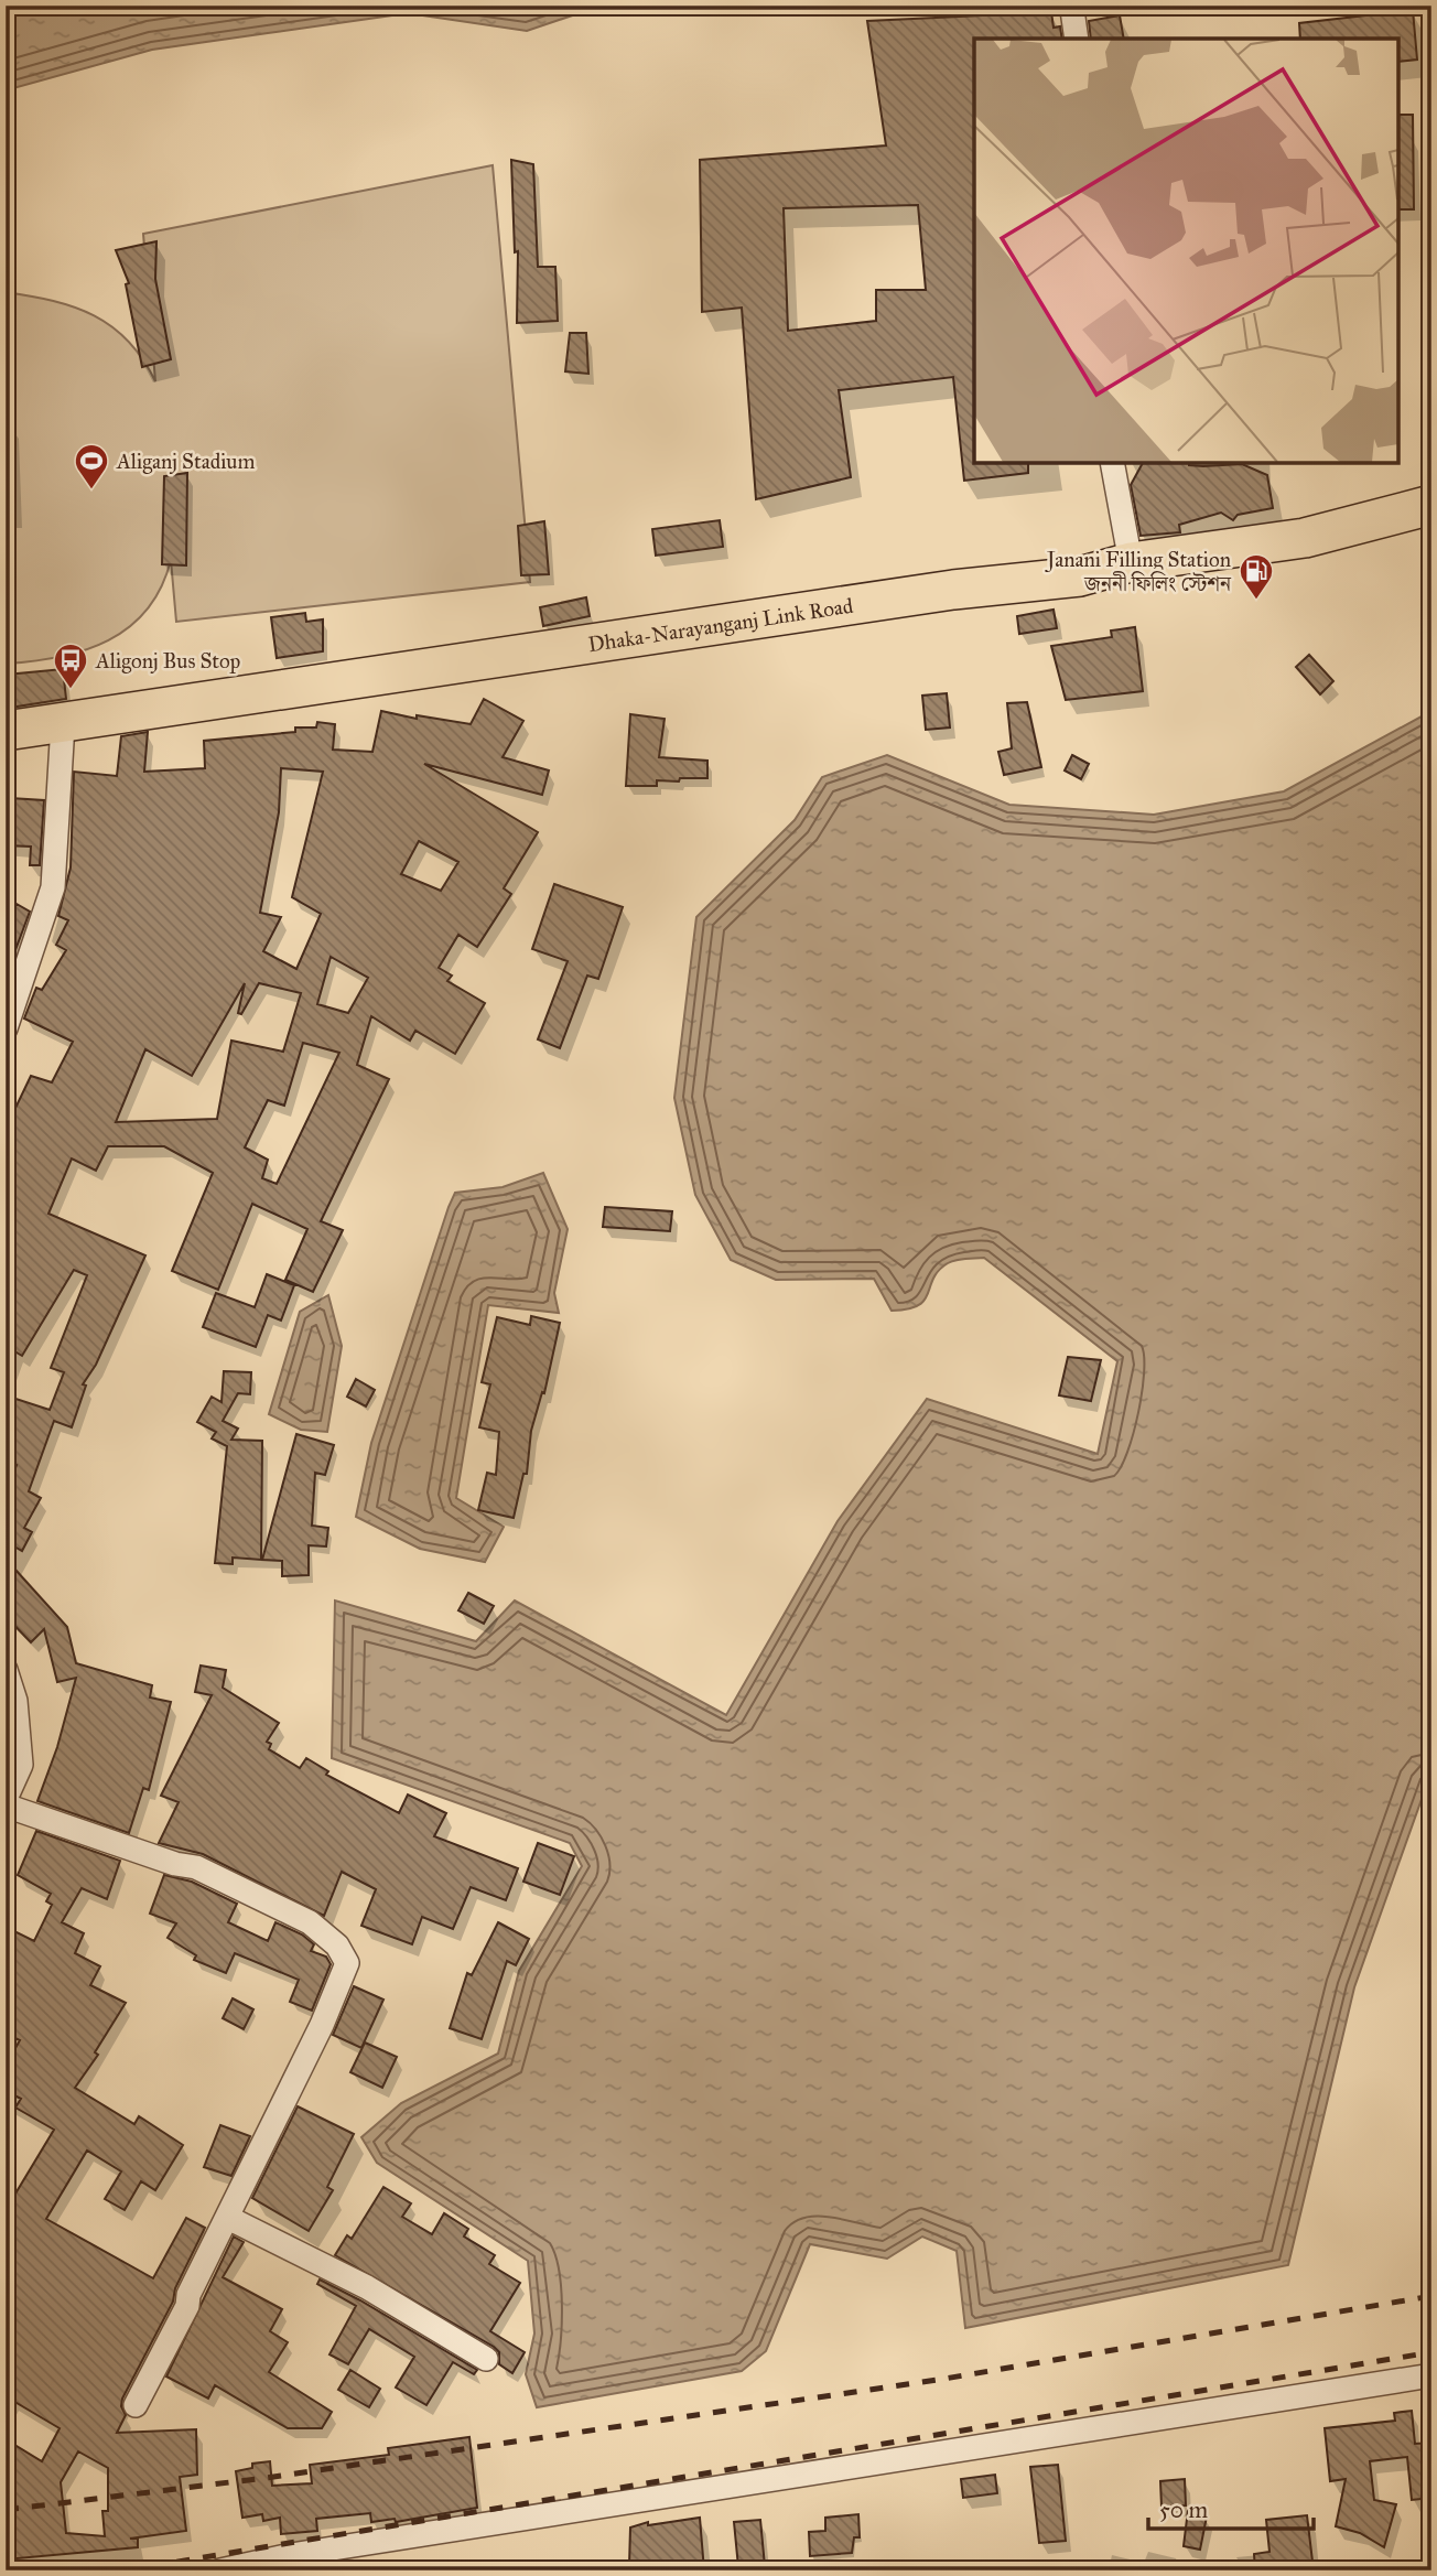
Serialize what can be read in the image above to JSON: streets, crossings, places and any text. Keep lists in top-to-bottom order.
{
  "streets": {
    "highway": ["Dhaka-Narayanganj Link Road"]
  },
  "places": {
    "sports": ["Aliganj Stadium"],
    "fuel station": ["Janani Filling Station জননী ফিলিং স্টেশন"],
    "bus stop": ["Aligonj Bus Stop"]
  },
  "scale_bar": "50 m"
}
